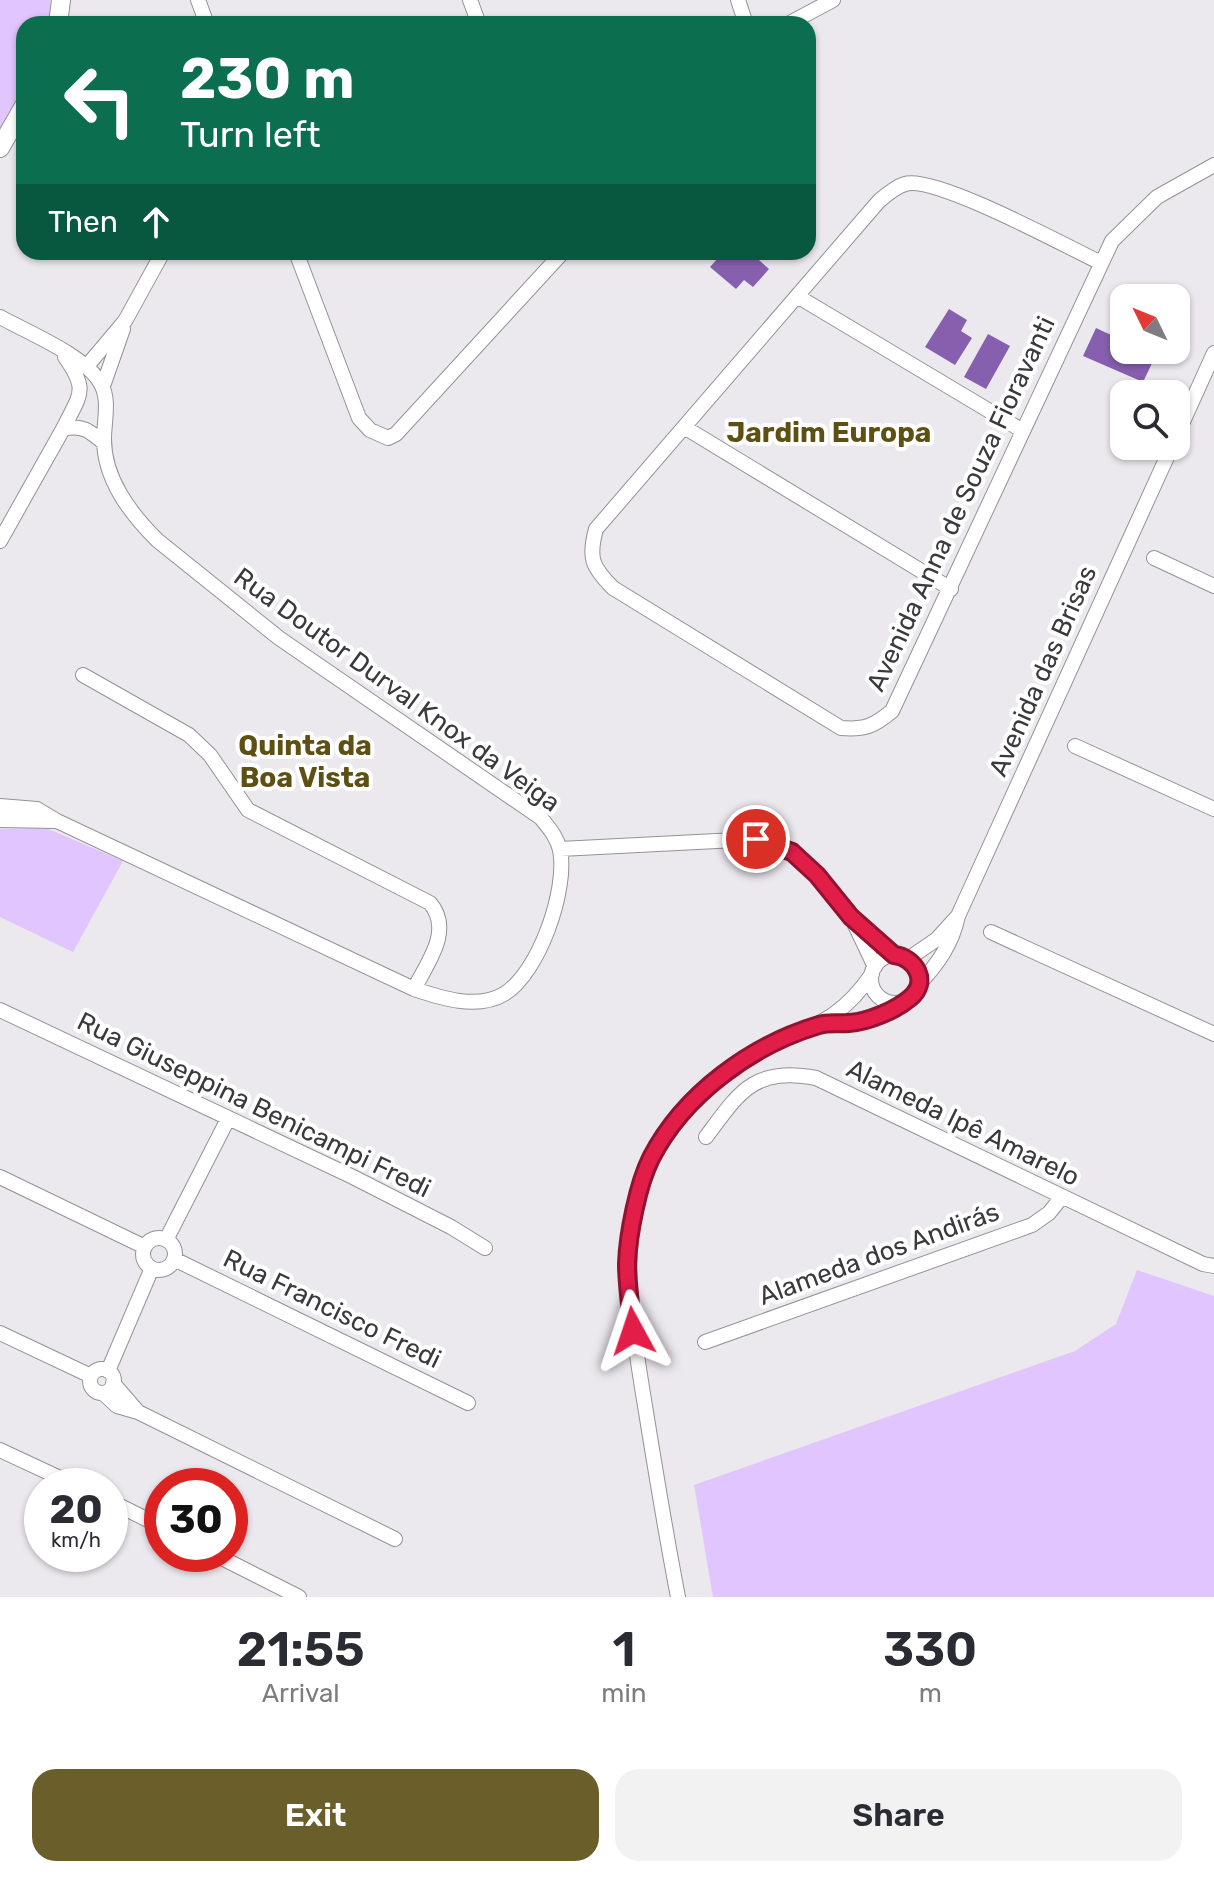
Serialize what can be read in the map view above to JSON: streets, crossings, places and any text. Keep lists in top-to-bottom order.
{
  "streets": {
    "street": [
      "Avenida Anna de Souza Fioravanti",
      "Avenida das Brisas",
      "Rua Doutor Durval Knox da Veiga",
      "Rua Giuseppina Benicampi Fredi",
      "Alameda Ipê Amarelo",
      "Alameda dos Andirás",
      "Rua Francisco Fredi"
    ]
  },
  "crossings": [
    ["Alameda Ipê Amarelo", "Alameda dos Andirás"]
  ],
  "districts": ["Jardim Europa", "Quinta da Boa Vista"],
  "north": "top left",
  "page": {
    "turn": ["230 m", "Turn left"],
    "then": "Then",
    "speed": "20 km/h",
    "limit": "30",
    "eta": [
      "21:55",
      "Arrival",
      "1",
      "min",
      "330",
      "m"
    ],
    "buttons": ["Exit", "Share"]
  }
}
